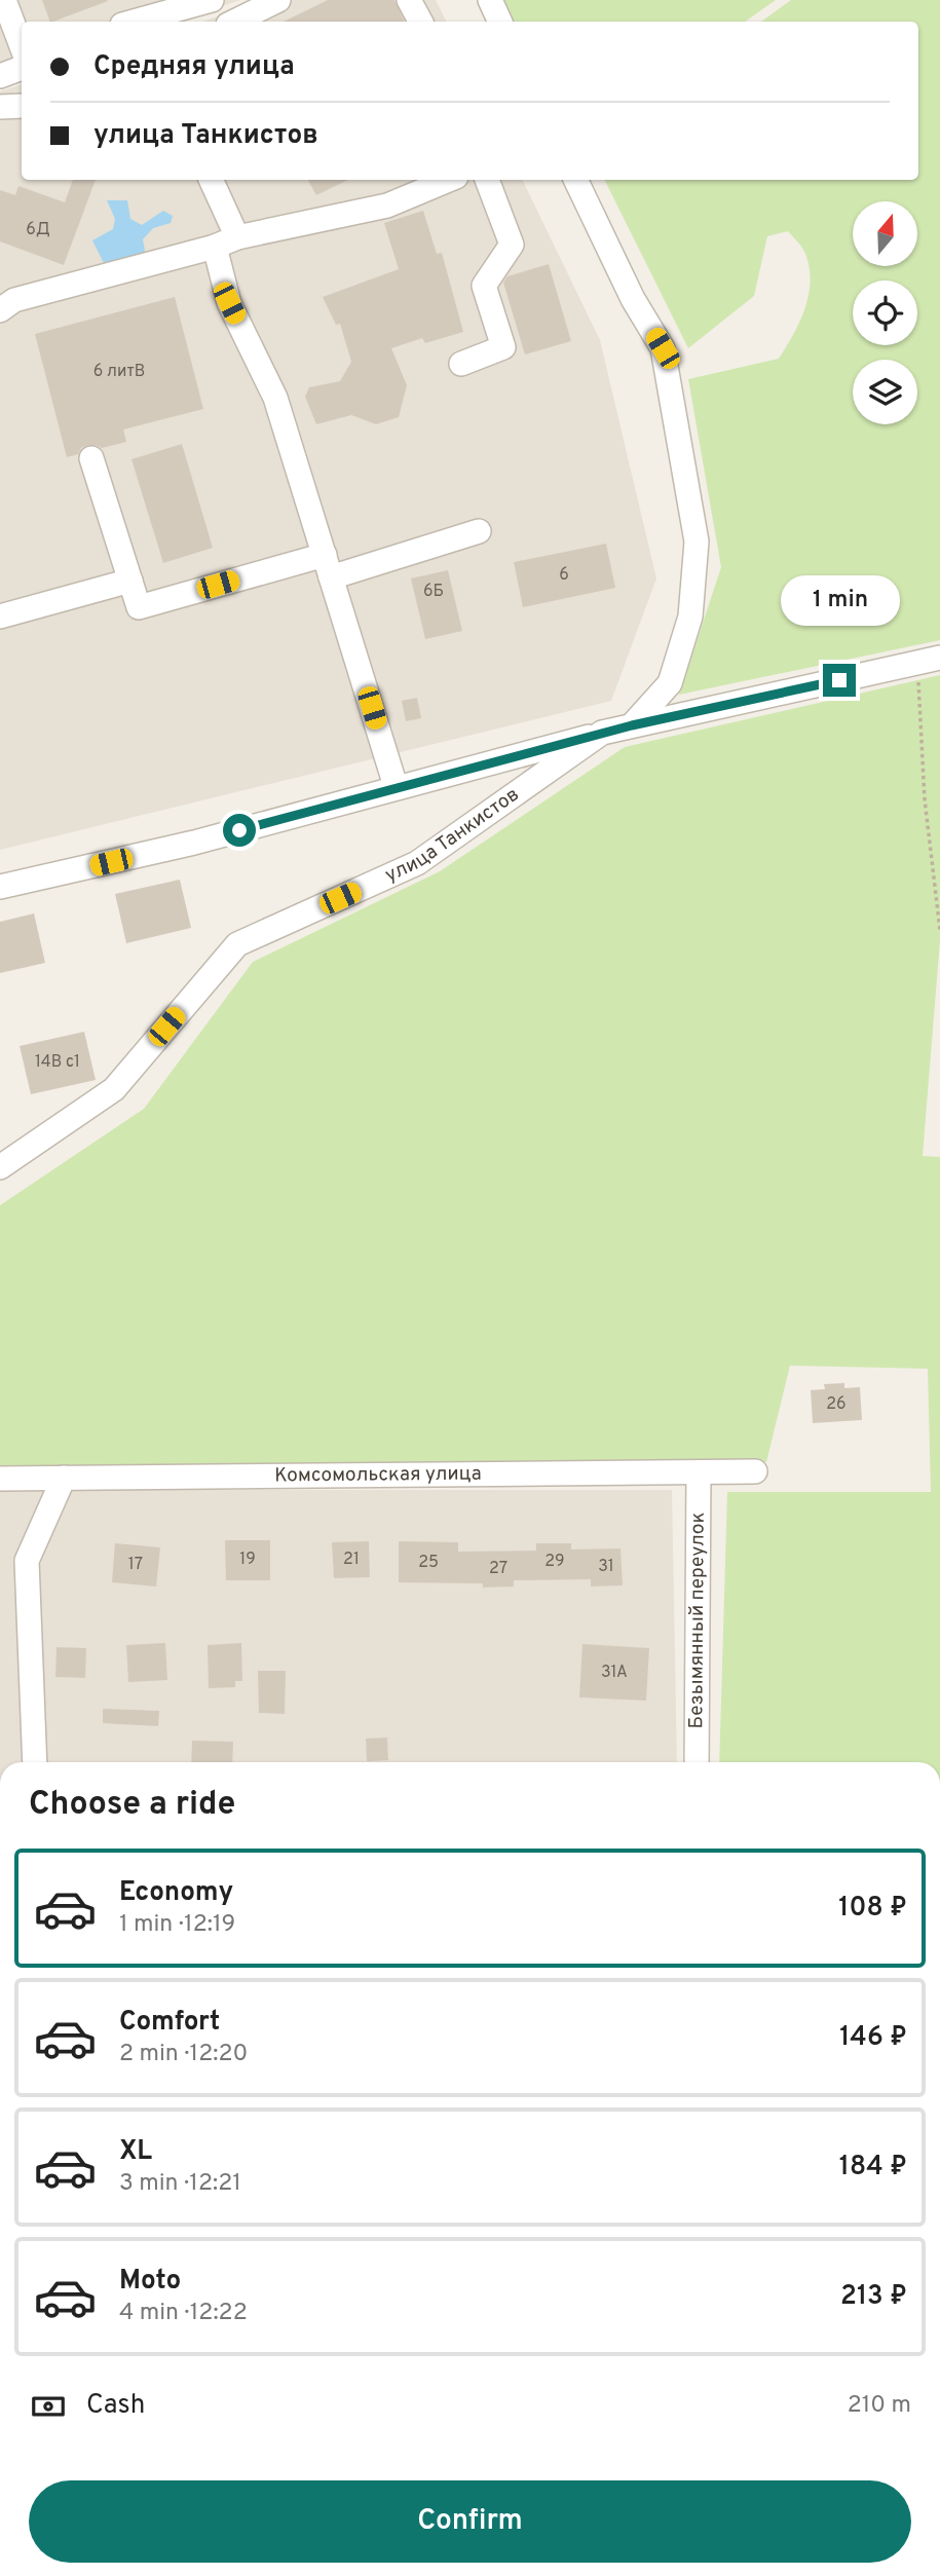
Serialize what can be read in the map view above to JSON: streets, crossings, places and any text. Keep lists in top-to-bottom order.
{
  "streets": {
    "street": ["улица Танкистов", "Комсомольская улица", "Безымянный переулок"]
  },
  "crossings": [
    ["Комсомольская улица", "Безымянный переулок"]
  ],
  "house_numbers": [
    "6Д",
    "6 литВ",
    "6",
    "6Б",
    "14В с1",
    "26",
    "19",
    "21",
    "29",
    "25",
    "17",
    "31",
    "27",
    "31А"
  ],
  "north": "top",
  "page": {
    "banner": ["Средняя улица", "улица Танкистов"],
    "bubble": "1 min",
    "heading": "Choose a ride",
    "list": [
      {
        "name": "Economy",
        "note": "1 min · 12:19",
        "value": "108 ₽"
      },
      {
        "name": "Comfort",
        "note": "2 min · 12:20",
        "value": "146 ₽"
      },
      {
        "name": "XL",
        "note": "3 min · 12:21",
        "value": "184 ₽"
      },
      {
        "name": "Moto",
        "note": "4 min · 12:22",
        "value": "213 ₽"
      }
    ],
    "pay": ["Cash", "210 m"],
    "buttons": "Confirm"
  }
}
